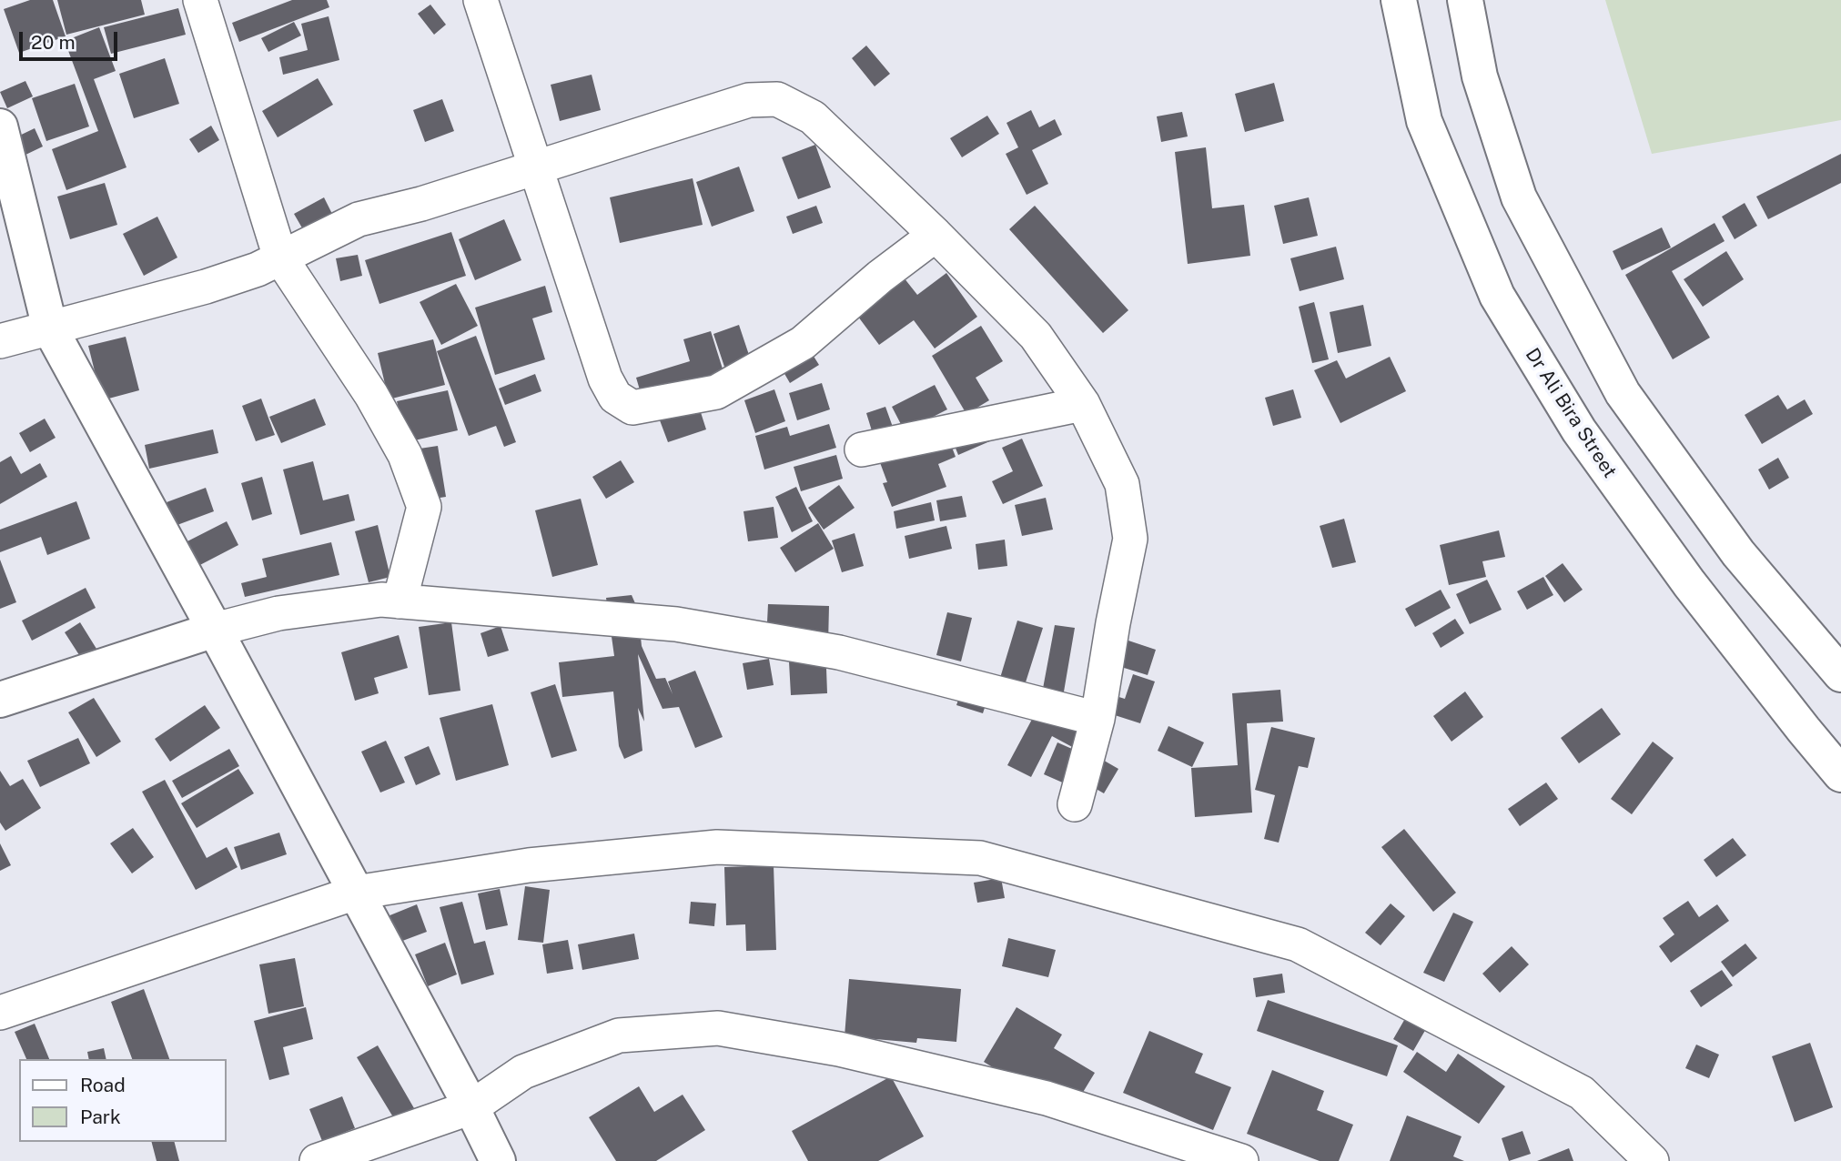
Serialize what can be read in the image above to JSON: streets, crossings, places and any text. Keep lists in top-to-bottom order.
{
  "streets": {
    "main road": ["Dr Ali Bira Street"]
  },
  "legend": ["Road", "Park"],
  "scale_bar": "20 m"
}
